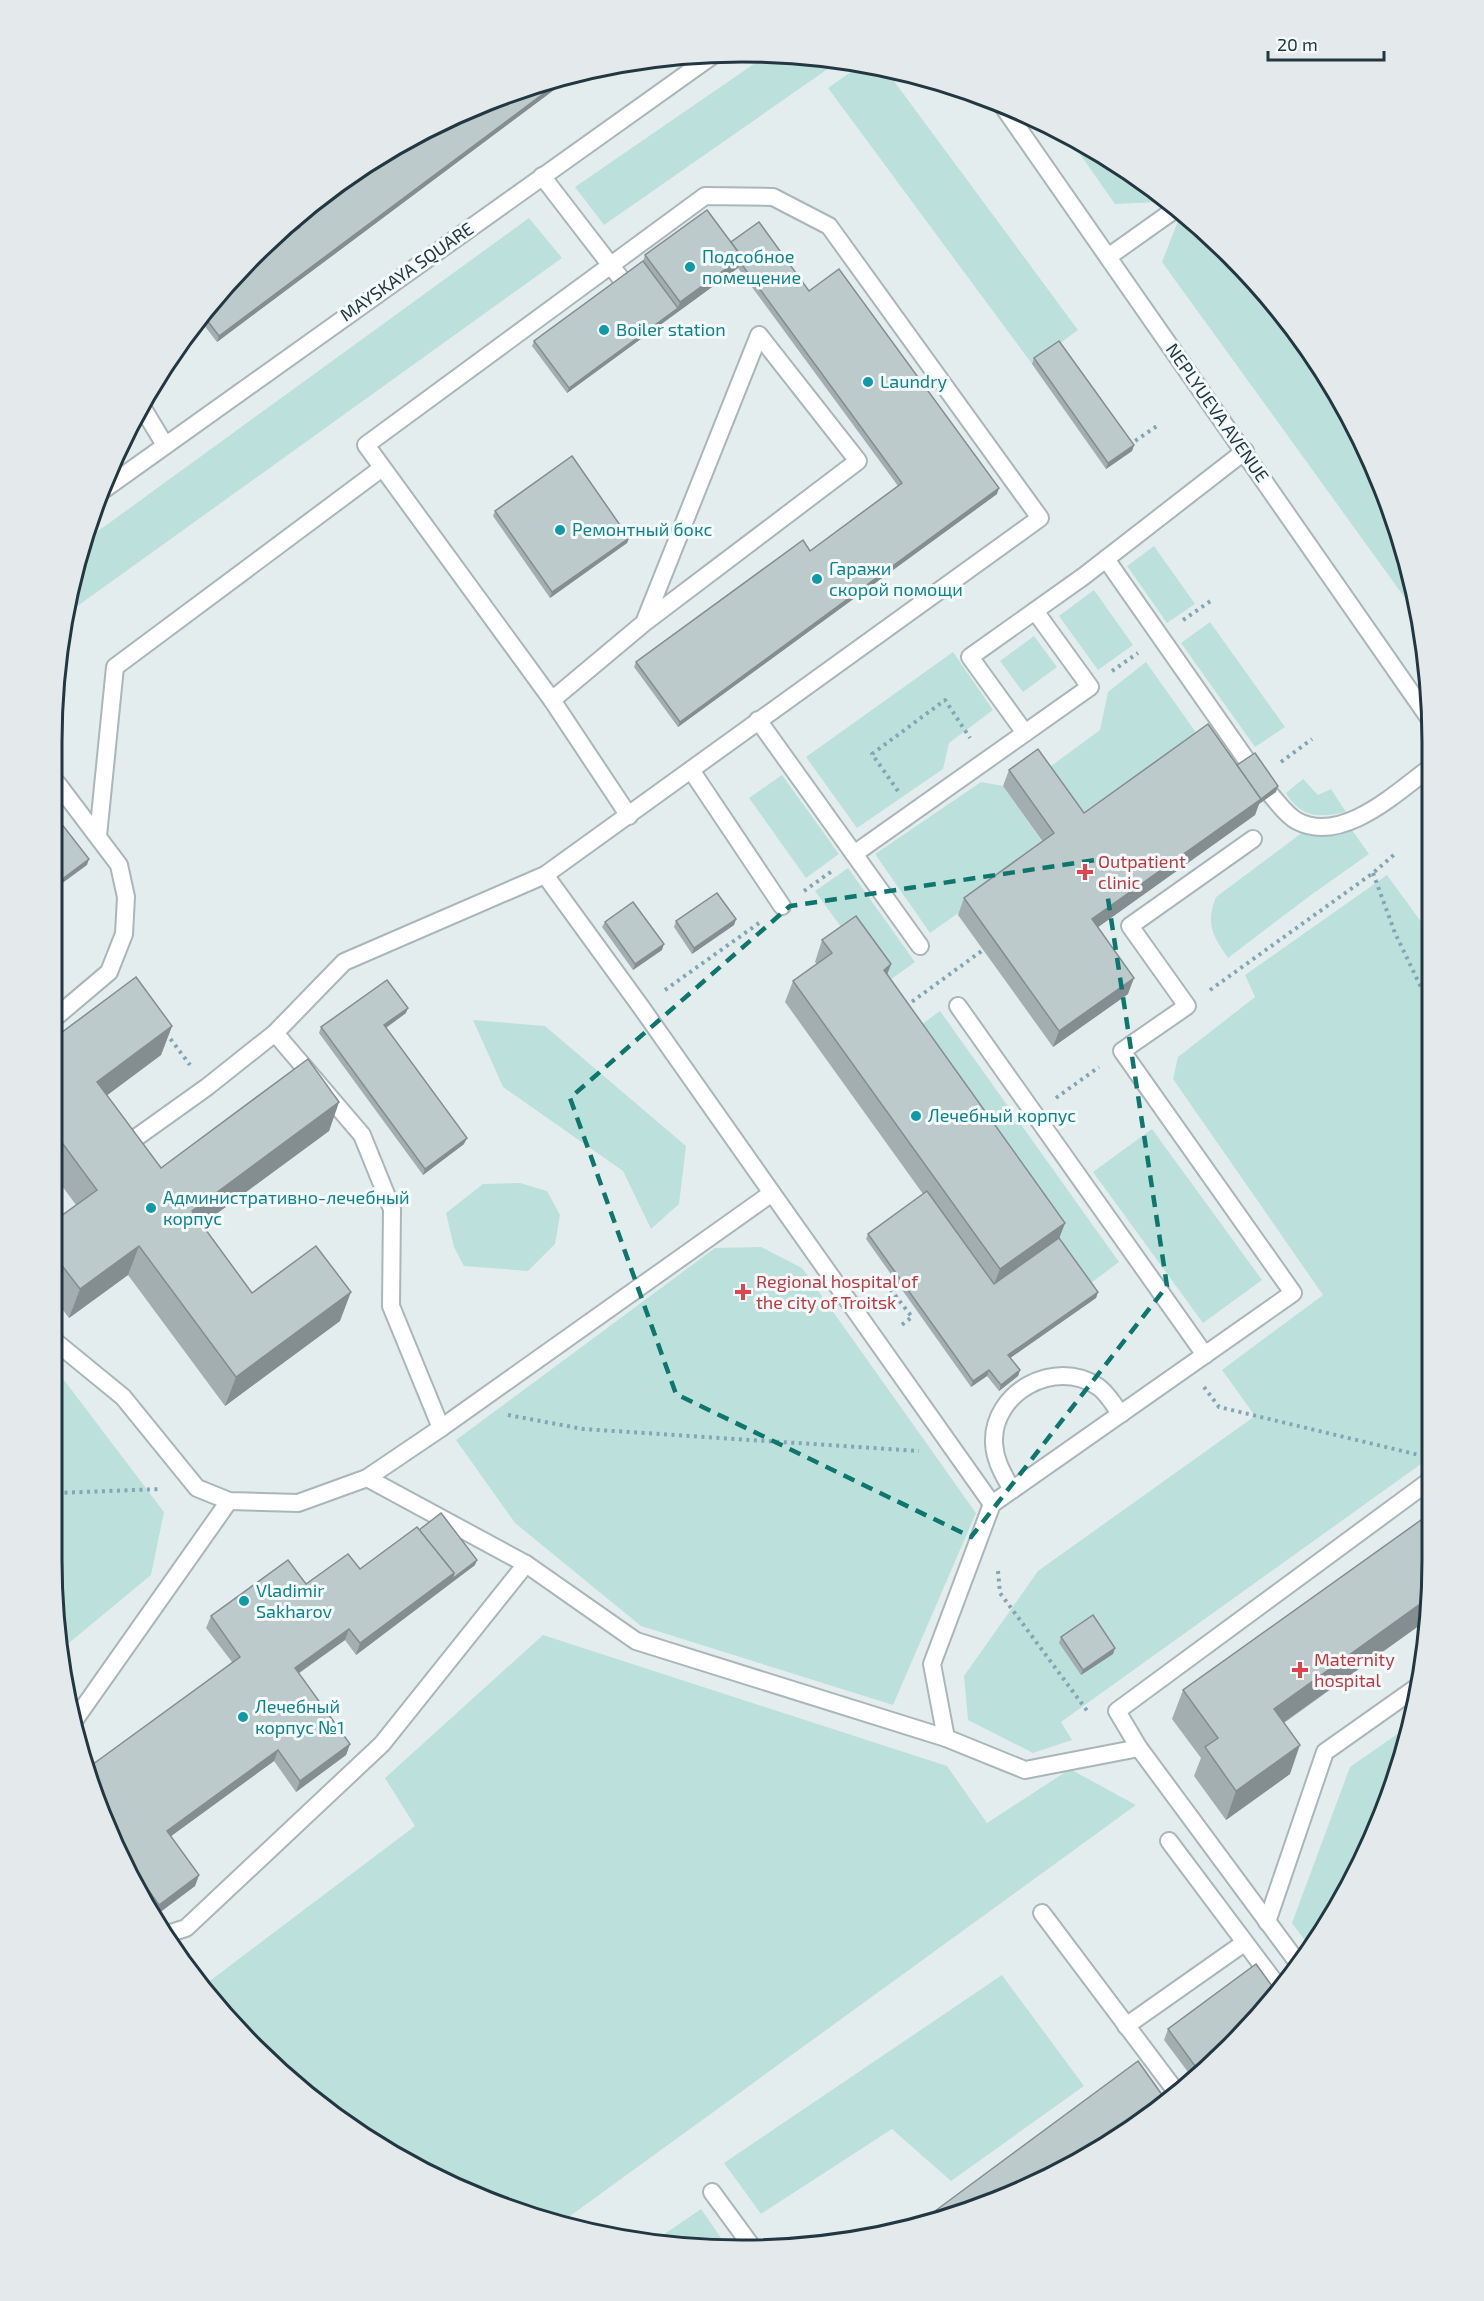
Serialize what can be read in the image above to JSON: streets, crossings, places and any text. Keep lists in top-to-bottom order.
{
  "streets": {
    "street": ["MAYSKAYA SQUARE", "NEPLYUEVA AVENUE"]
  },
  "places": {
    "other": [
      "Подсобное помещение",
      "Boiler station",
      "Laundry",
      "Ремонтный бокс",
      "Гаражи скорой помощи",
      "Лечебный корпус",
      "Административно-лечебный корпус",
      "Vladimir Sakharov",
      "Лечебный корпус №1"
    ],
    "health": ["Outpatient clinic", "Regional hospital of the city of Troitsk", "Maternity hospital"]
  },
  "scale_bar": "20 m"
}
